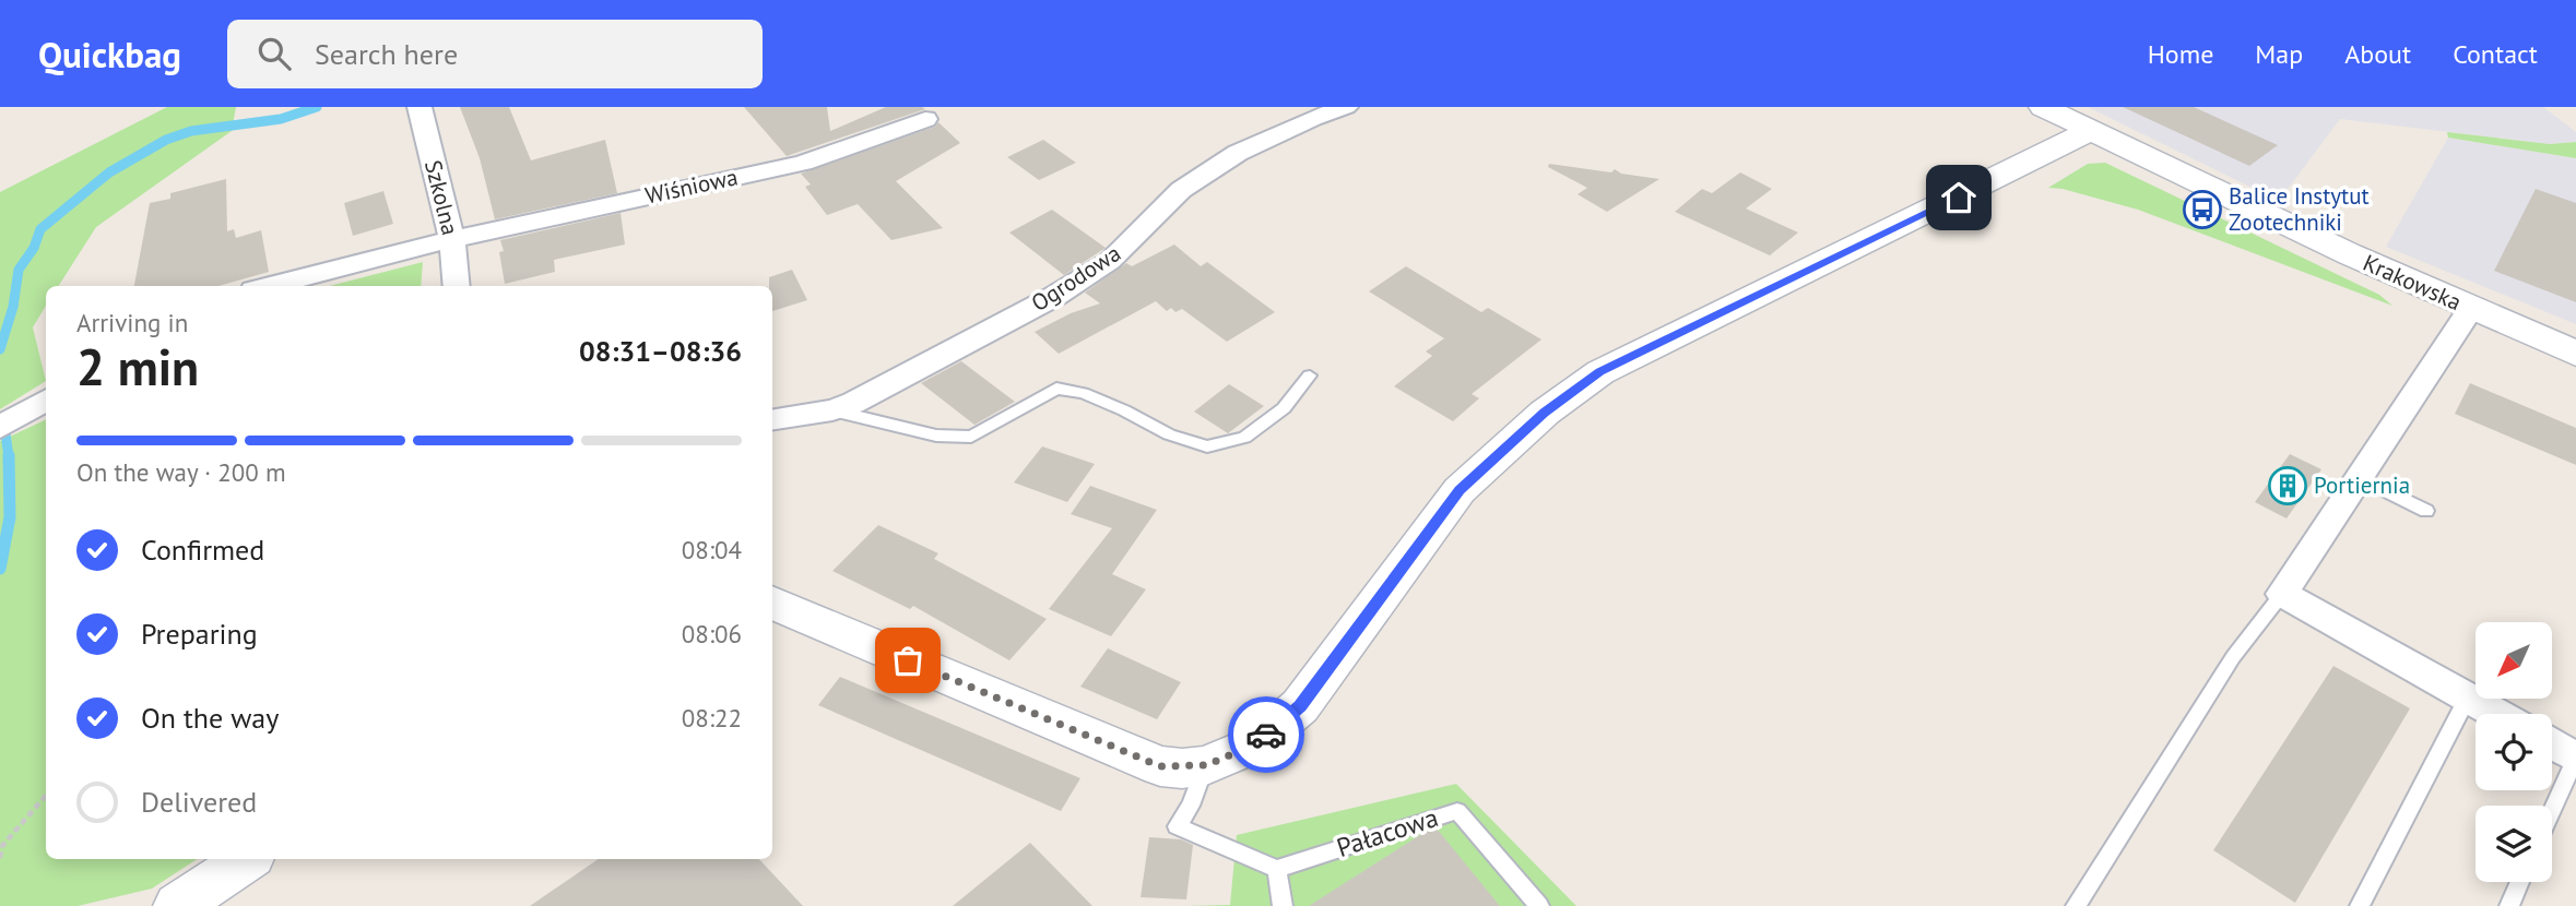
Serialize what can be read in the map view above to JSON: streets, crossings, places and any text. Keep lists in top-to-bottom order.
{
  "streets": {
    "street": [
      "Wiśniowa",
      "Szkolna",
      "Ogrodowa",
      "Krakowska"
    ],
    "lane": ["Pałacowa"]
  },
  "crossings": [
    ["Wiśniowa", "Szkolna"]
  ],
  "places": {
    "bus stop": ["Balice Instytut Zootechniki"],
    "building": ["Portiernia"]
  },
  "north": "bottom left",
  "page": {
    "header": "Quickbag",
    "search": "Search here",
    "nav": [
      "Home",
      "Map",
      "About",
      "Contact"
    ],
    "heading": ["2 min", "Arriving in", "08:31–08:36"],
    "bar": "On the way · 200 m",
    "list": [
      ["Confirmed", "08:04"],
      ["Preparing", "08:06"],
      ["On the way", "08:22"],
      "Delivered"
    ]
  }
}
